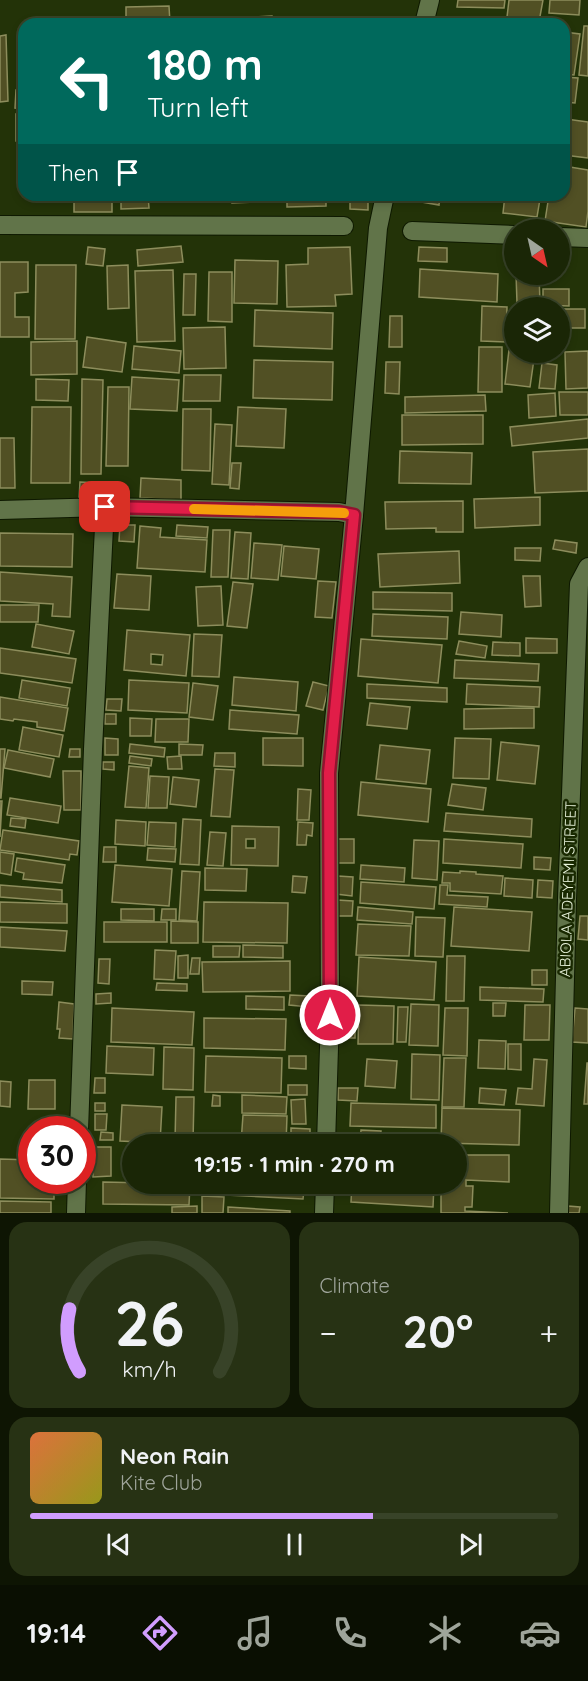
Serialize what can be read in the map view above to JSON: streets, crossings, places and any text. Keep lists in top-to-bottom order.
{
  "streets": {
    "street": ["ABIOLA ADEYEMI STREET"]
  },
  "north": "bottom right",
  "page": {
    "turn": ["180 m", "Turn left"],
    "then": "Then",
    "limit": "30",
    "trip": "19:15 · 1 min · 270 m",
    "tile": "Climate",
    "heat": ["−", "20°", "+"],
    "song": ["Neon Rain", "Kite Club"],
    "tabs": "19:14",
    "gauge": ["26", "km/h"]
  }
}
